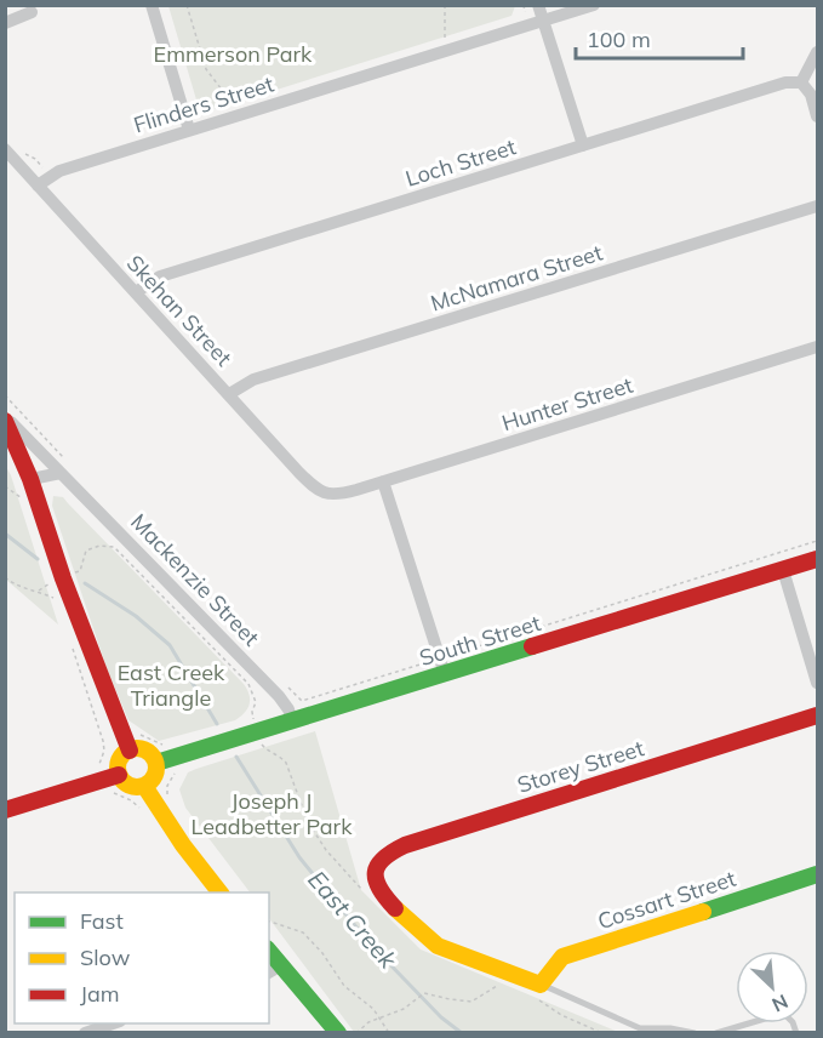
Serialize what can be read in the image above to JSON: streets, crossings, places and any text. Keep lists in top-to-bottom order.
{
  "streets": {
    "street": [
      "Flinders Street",
      "Loch Street",
      "McNamara Street",
      "Skehan Street",
      "Hunter Street",
      "Mackenzie Street",
      "South Street",
      "Storey Street",
      "Cossart Street"
    ]
  },
  "crossings": [
    ["Flinders Street", "Skehan Street"],
    ["Loch Street", "Skehan Street"],
    ["McNamara Street", "Skehan Street"],
    ["Skehan Street", "Hunter Street"],
    ["Mackenzie Street", "South Street"]
  ],
  "water": ["East Creek"],
  "parks": ["Emmerson Park", "East Creek Triangle", "Joseph J Leadbetter Park"],
  "legend": ["Fast", "Slow", "Jam"],
  "scale_bar": "100 m",
  "north": "bottom right"
}
